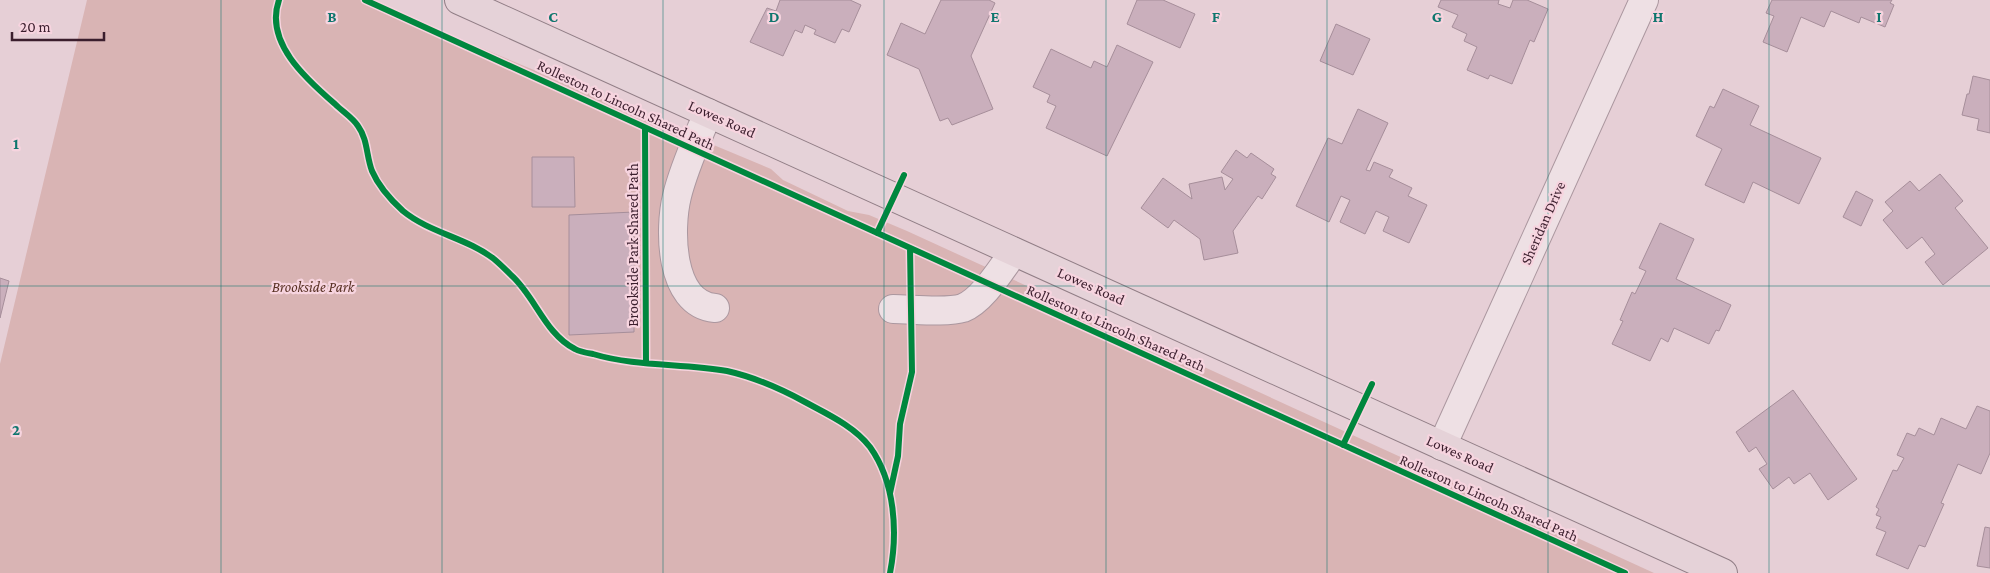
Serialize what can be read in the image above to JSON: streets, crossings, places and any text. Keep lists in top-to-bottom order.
{
  "streets": {
    "main road": ["Lowes Road"],
    "street": ["Sheridan Drive"],
    "cycle path": ["Rolleston to Lincoln Shared Path"]
  },
  "crossings": [
    ["Lowes Road", "Sheridan Drive"]
  ],
  "parks": ["Brookside Park"],
  "scale_bar": "20 m",
  "grid": {
    "columns": [
      "B",
      "C",
      "D",
      "E",
      "F",
      "G",
      "H",
      "I"
    ],
    "rows": ["1", "2"]
  }
}
